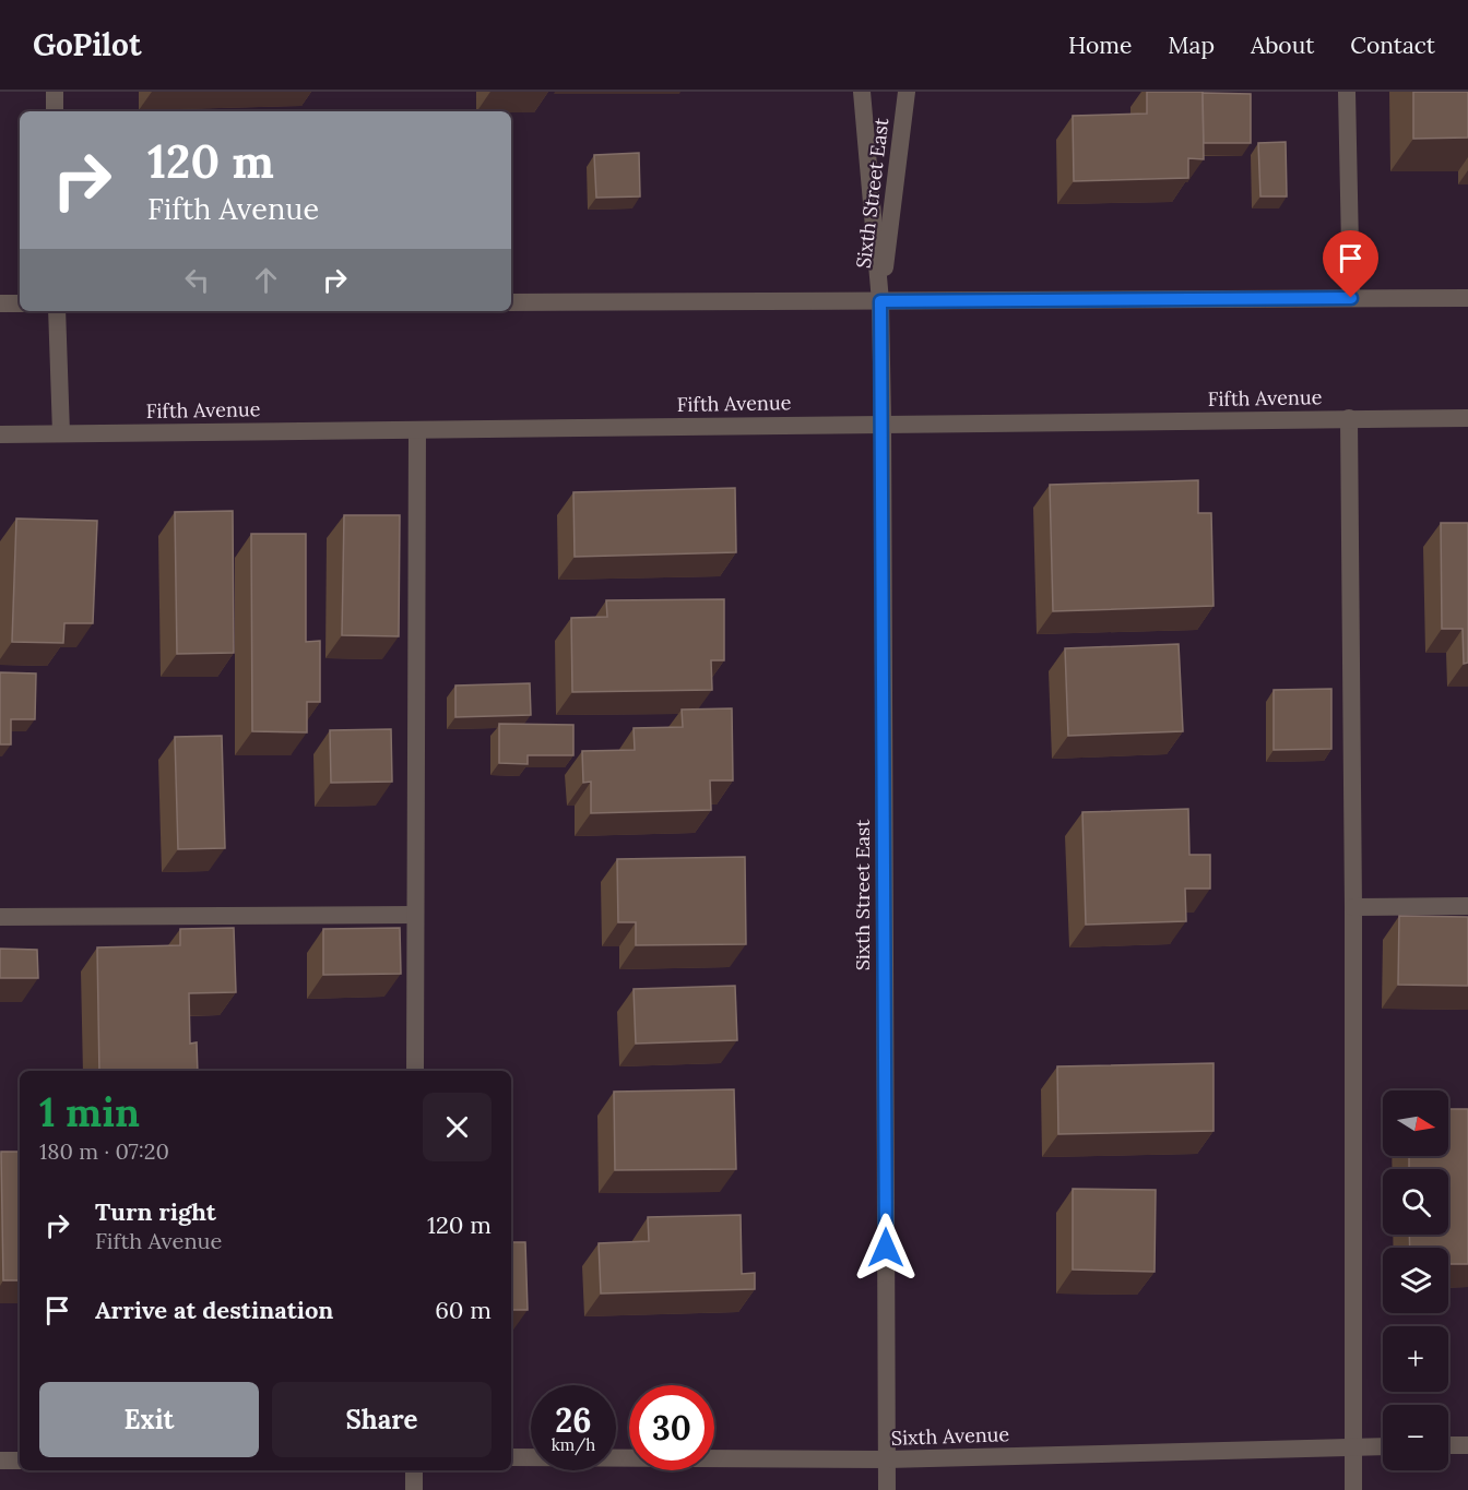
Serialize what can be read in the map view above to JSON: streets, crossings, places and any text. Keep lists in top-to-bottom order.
{
  "streets": {
    "street": ["Sixth Street East", "Fifth Avenue", "Sixth Avenue"]
  },
  "crossings": [
    ["Sixth Street East", "Fifth Avenue"],
    ["Sixth Street East", "Sixth Avenue"]
  ],
  "north": "right",
  "page": {
    "header": "GoPilot",
    "nav": [
      "Home",
      "Map",
      "About",
      "Contact"
    ],
    "turn": ["120 m", "Fifth Avenue"],
    "heading": ["1 min", "180 m · 07:20"],
    "map_buttons": ["+", "−"],
    "list": [
      {
        "name": "Turn right",
        "note": "Fifth Avenue",
        "value": "120 m"
      },
      {
        "name": "Arrive at destination",
        "value": "60 m"
      }
    ],
    "buttons": ["Exit", "Share"],
    "speed": "26 km/h",
    "limit": "30"
  }
}
